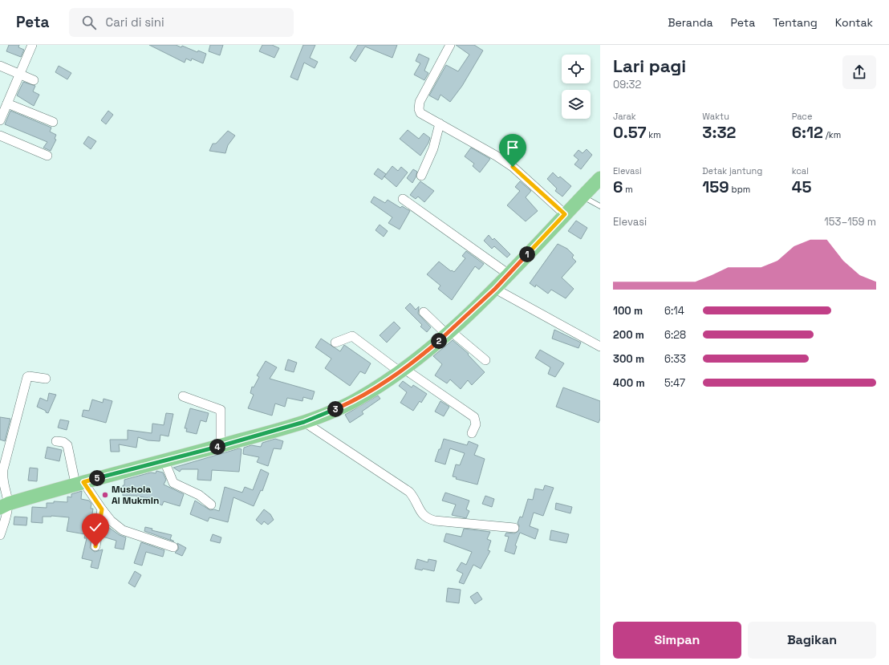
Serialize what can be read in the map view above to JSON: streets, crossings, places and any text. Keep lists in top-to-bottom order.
{
  "places": ["Mushola Al Mukmin"],
  "page": {
    "header": "Peta",
    "search": "Cari di sini",
    "nav": [
      "Beranda",
      "Peta",
      "Tentang",
      "Kontak"
    ],
    "heading": ["Lari pagi", "09:32"],
    "stats": [
      ["Jarak", "0.57 km"],
      ["Waktu", "3:32"],
      ["Pace", "6:12 /km"],
      ["Elevasi", "6 m"],
      ["Detak jantung", "159 bpm"],
      ["kcal", "45"]
    ],
    "chart": ["Elevasi", "153–159 m"],
    "pins": [
      "1",
      "2",
      "3",
      "4",
      "5"
    ],
    "list": [
      {
        "name": "100 m",
        "note": "6:14"
      },
      {
        "name": "200 m",
        "note": "6:28"
      },
      {
        "name": "300 m",
        "note": "6:33"
      },
      {
        "name": "400 m",
        "note": "5:47"
      }
    ],
    "buttons": ["Simpan", "Bagikan"]
  }
}
